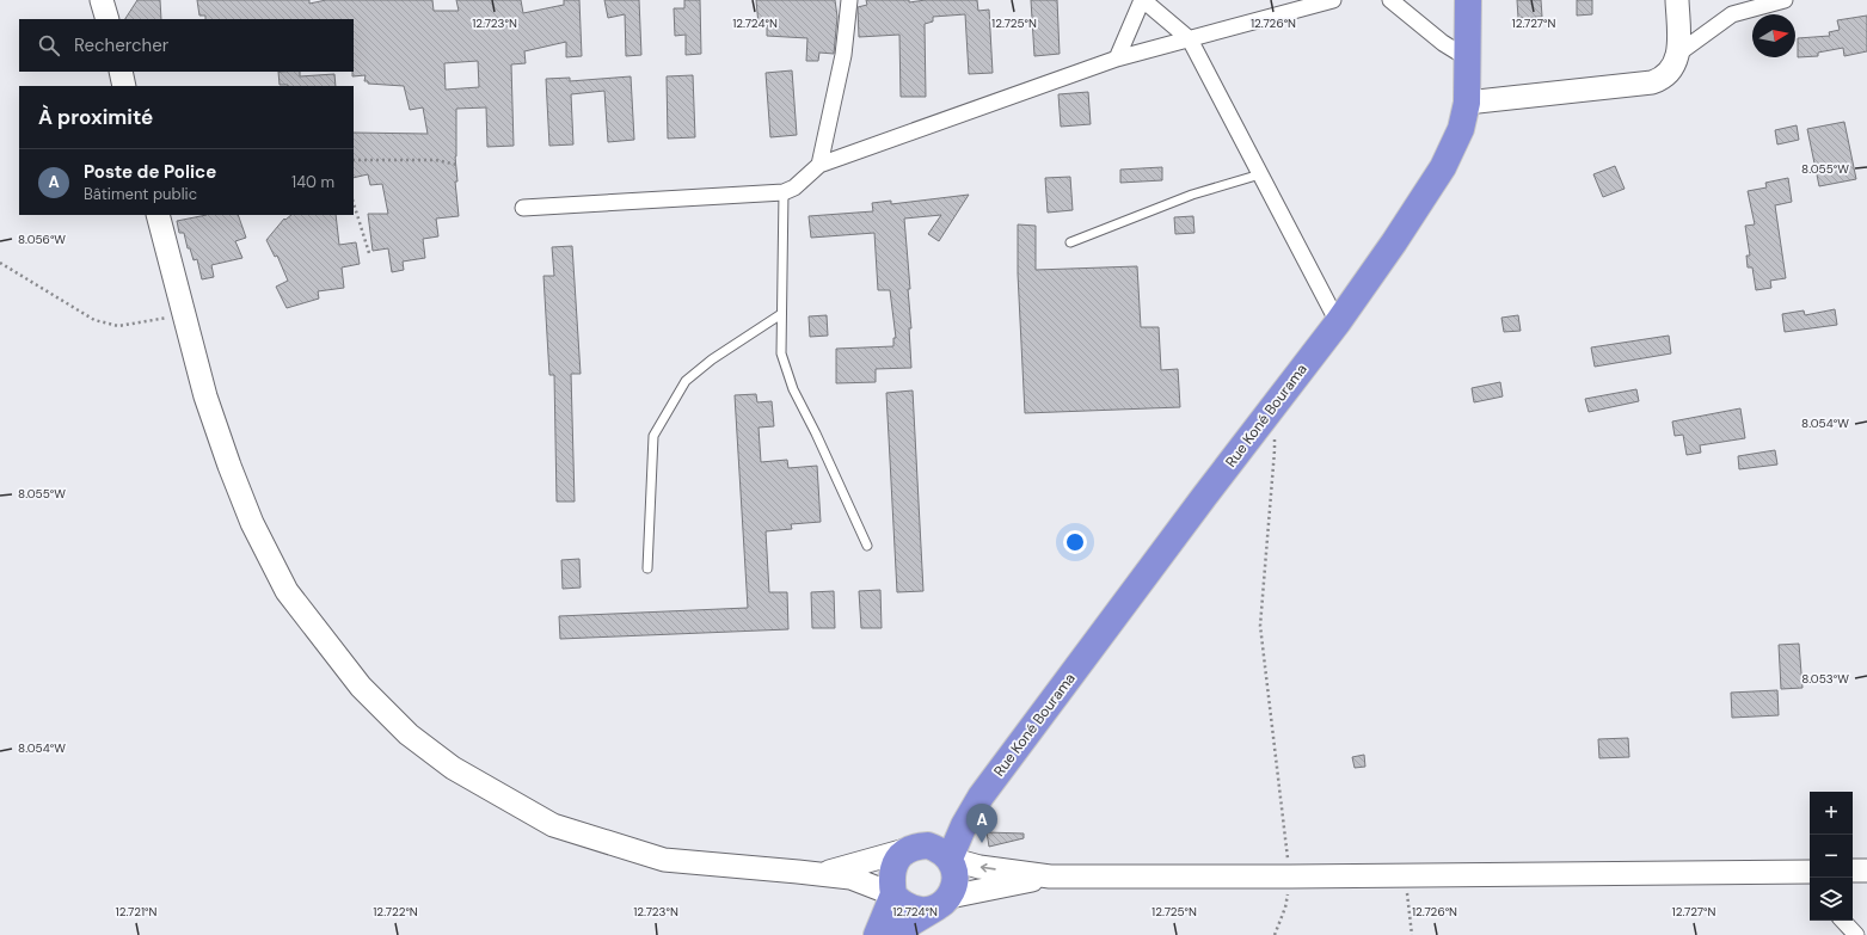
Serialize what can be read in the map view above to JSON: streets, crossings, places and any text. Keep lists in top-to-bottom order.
{
  "streets": {
    "highway": ["Rue Koné Bourama"]
  },
  "north": "right",
  "page": {
    "search": "Rechercher",
    "heading": "À proximité",
    "list": [
      {
        "mark": "A",
        "name": "Poste de Police",
        "note": "Bâtiment public",
        "value": "140 m"
      }
    ],
    "map_buttons": ["+", "−"],
    "pins": "A"
  },
  "coordinates": [
    "12.727°N",
    "12.723°N",
    "12.724°N",
    "12.725°N",
    "12.726°N",
    "8.055°W",
    "8.056°W",
    "8.054°W",
    "8.053°W",
    "12.721°N",
    "12.722°N"
  ]
}
